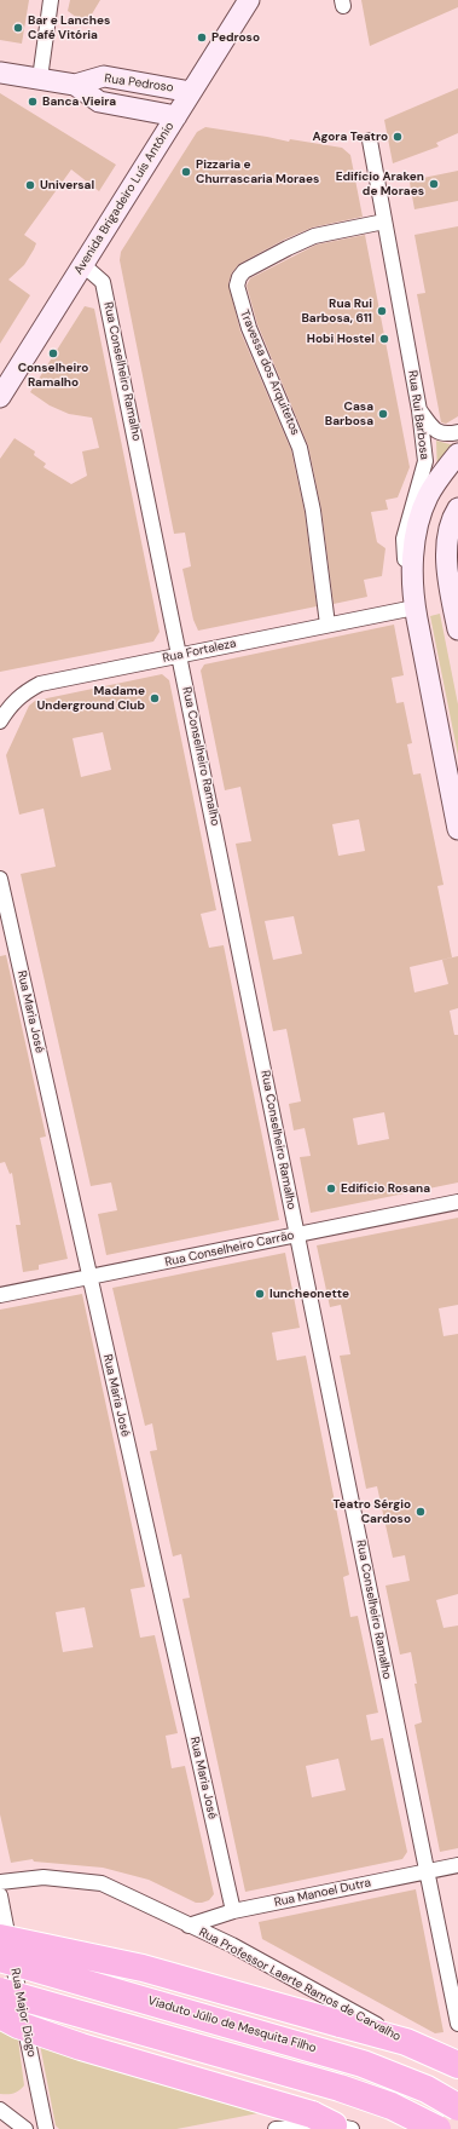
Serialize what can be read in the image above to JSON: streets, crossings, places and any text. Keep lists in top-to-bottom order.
{
  "streets": {
    "highway": ["Viaduto Júlio de Mesquita Filho"],
    "main road": ["Rua Pedroso", "Avenida Brigadeiro Luís Antônio", "Rua Rui Barbosa"],
    "street": [
      "Rua Conselheiro Ramalho",
      "Travessa dos Arquitetos",
      "Rua Fortaleza",
      "Rua Maria José",
      "Rua Conselheiro Carrão",
      "Rua Manoel Dutra",
      "Rua Professor Laerte Ramos de Carvalho",
      "Rua Major Diogo"
    ]
  },
  "crossings": [
    ["Rua Pedroso", "Avenida Brigadeiro Luís Antônio"],
    ["Avenida Brigadeiro Luís Antônio", "Rua Conselheiro Ramalho"],
    ["Rua Conselheiro Ramalho", "Rua Fortaleza"],
    ["Rua Conselheiro Ramalho", "Rua Conselheiro Carrão"],
    ["Rua Conselheiro Ramalho", "Rua Manoel Dutra"],
    ["Travessa dos Arquitetos", "Rua Rui Barbosa"],
    ["Travessa dos Arquitetos", "Rua Fortaleza"],
    ["Rua Rui Barbosa", "Rua Fortaleza"],
    ["Rua Maria José", "Rua Conselheiro Carrão"],
    ["Rua Maria José", "Rua Manoel Dutra"],
    ["Rua Manoel Dutra", "Rua Professor Laerte Ramos de Carvalho"]
  ],
  "places": [
    "Bar e Lanches Café Vitória",
    "Pedroso",
    "Banca Vieira",
    "Agora Teatro",
    "Pizzaria e Churrascaria Moraes",
    "Edifício Araken de Moraes",
    "Universal",
    "Rua Rui Barbosa, 611",
    "Hobi Hostel",
    "Conselheiro Ramalho",
    "Casa Barbosa",
    "Madame Underground Club",
    "Edifício Rosana",
    "luncheonette",
    "Teatro Sérgio Cardoso"
  ]
}
